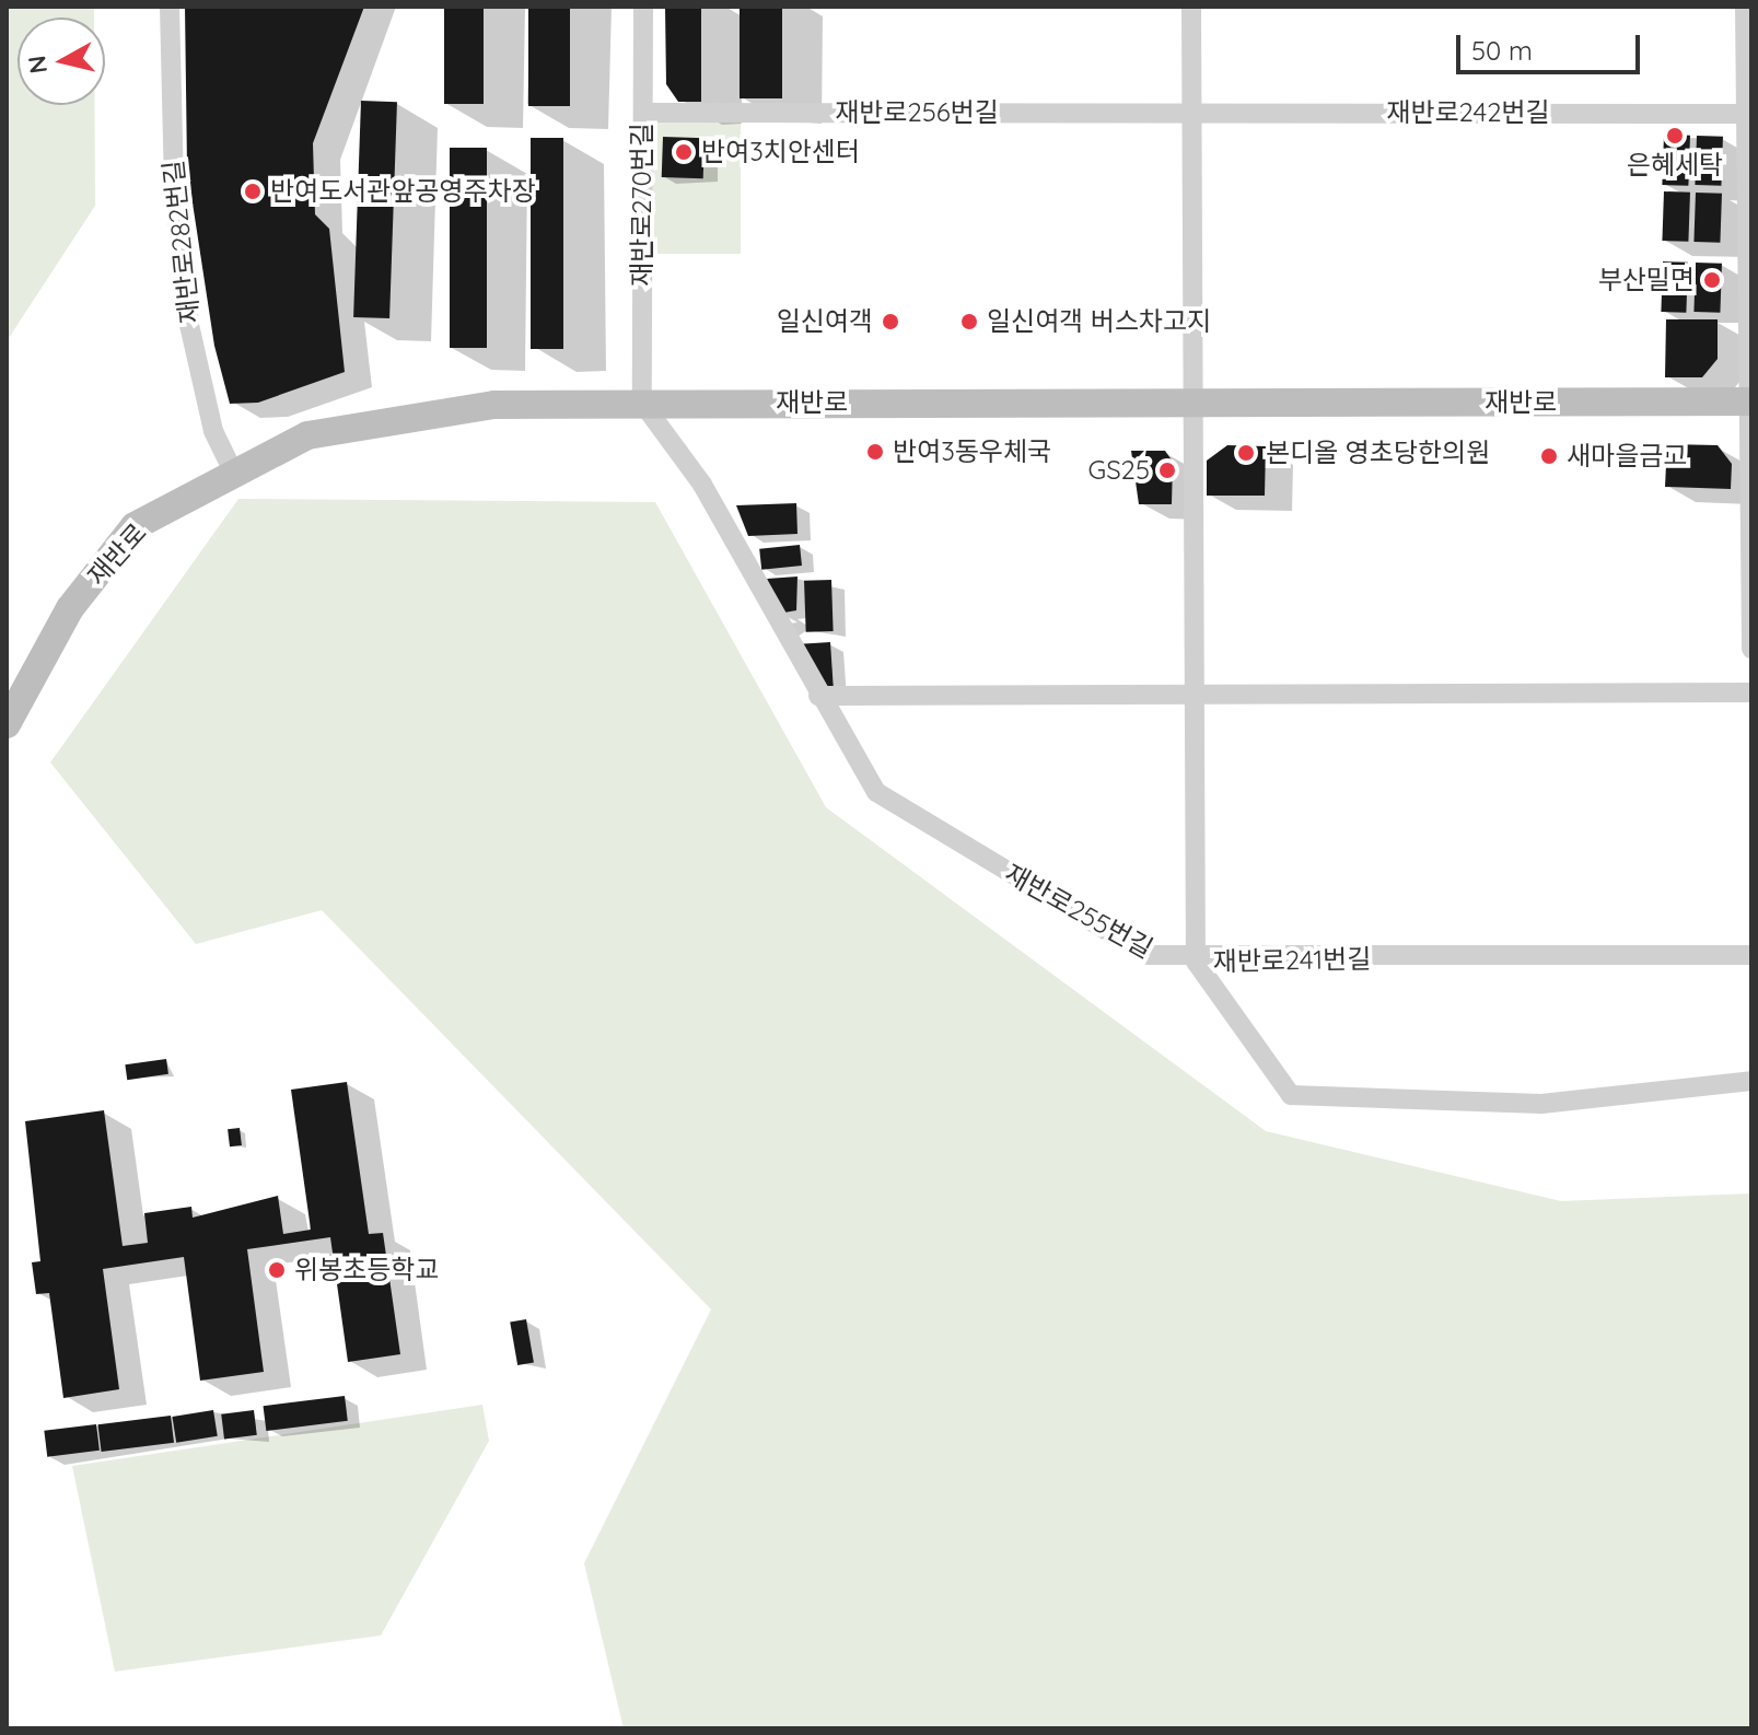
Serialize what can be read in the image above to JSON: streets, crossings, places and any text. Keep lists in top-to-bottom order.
{
  "streets": {
    "main road": ["재반로"],
    "street": [
      "재반로256번길",
      "재반로242번길",
      "재반로270번길",
      "재반로282번길",
      "재반로255번길",
      "재반로241번길"
    ]
  },
  "crossings": [
    ["재반로256번길", "재반로242번길"],
    ["재반로256번길", "재반로270번길"],
    ["재반로270번길", "재반로"],
    ["재반로270번길", "재반로255번길"],
    ["재반로282번길", "재반로"],
    ["재반로", "재반로255번길"],
    ["재반로255번길", "재반로241번길"]
  ],
  "places": [
    "은혜세탁",
    "반여3치안센터",
    "반여도서관앞공영주차장",
    "부산밀면",
    "일신여객",
    "일신여객 버스차고지",
    "반여3동우체국",
    "본디올 영초당한의원",
    "새마을금고",
    "GS25",
    "위봉초등학교"
  ],
  "scale_bar": "50 m",
  "north": "left"
}
